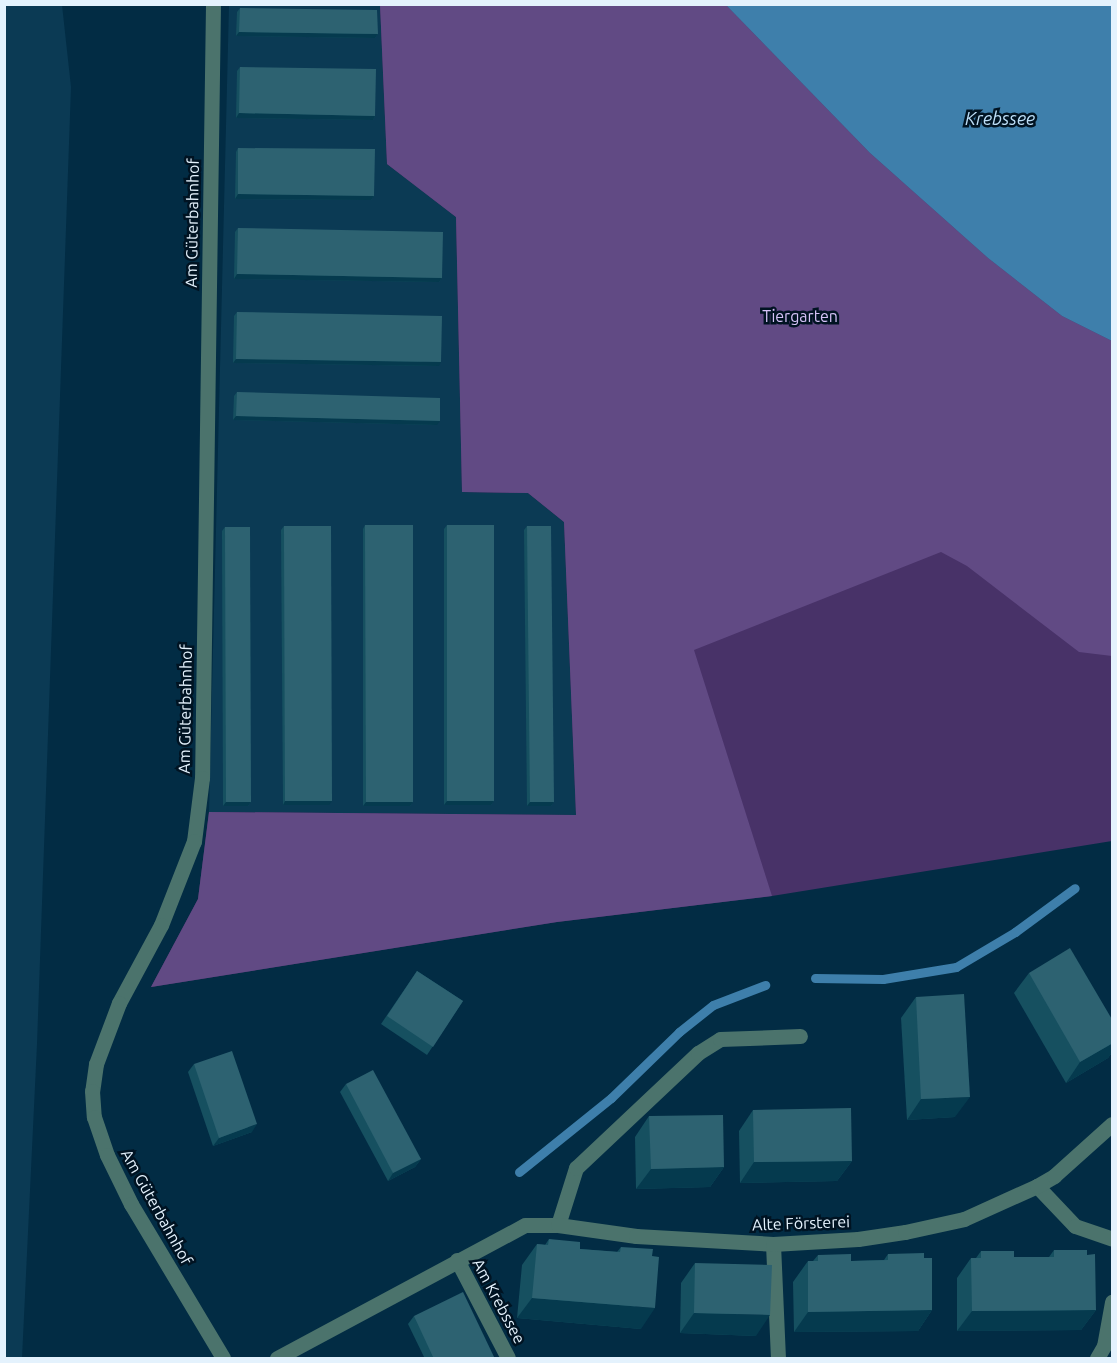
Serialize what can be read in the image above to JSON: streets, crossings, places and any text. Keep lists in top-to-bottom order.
{
  "streets": {
    "street": ["Am Güterbahnhof", "Alte Försterei", "Am Krebssee"]
  },
  "crossings": [
    ["Alte Försterei", "Am Krebssee"]
  ],
  "water": ["Krebssee"],
  "parks": ["Tiergarten"]
}
